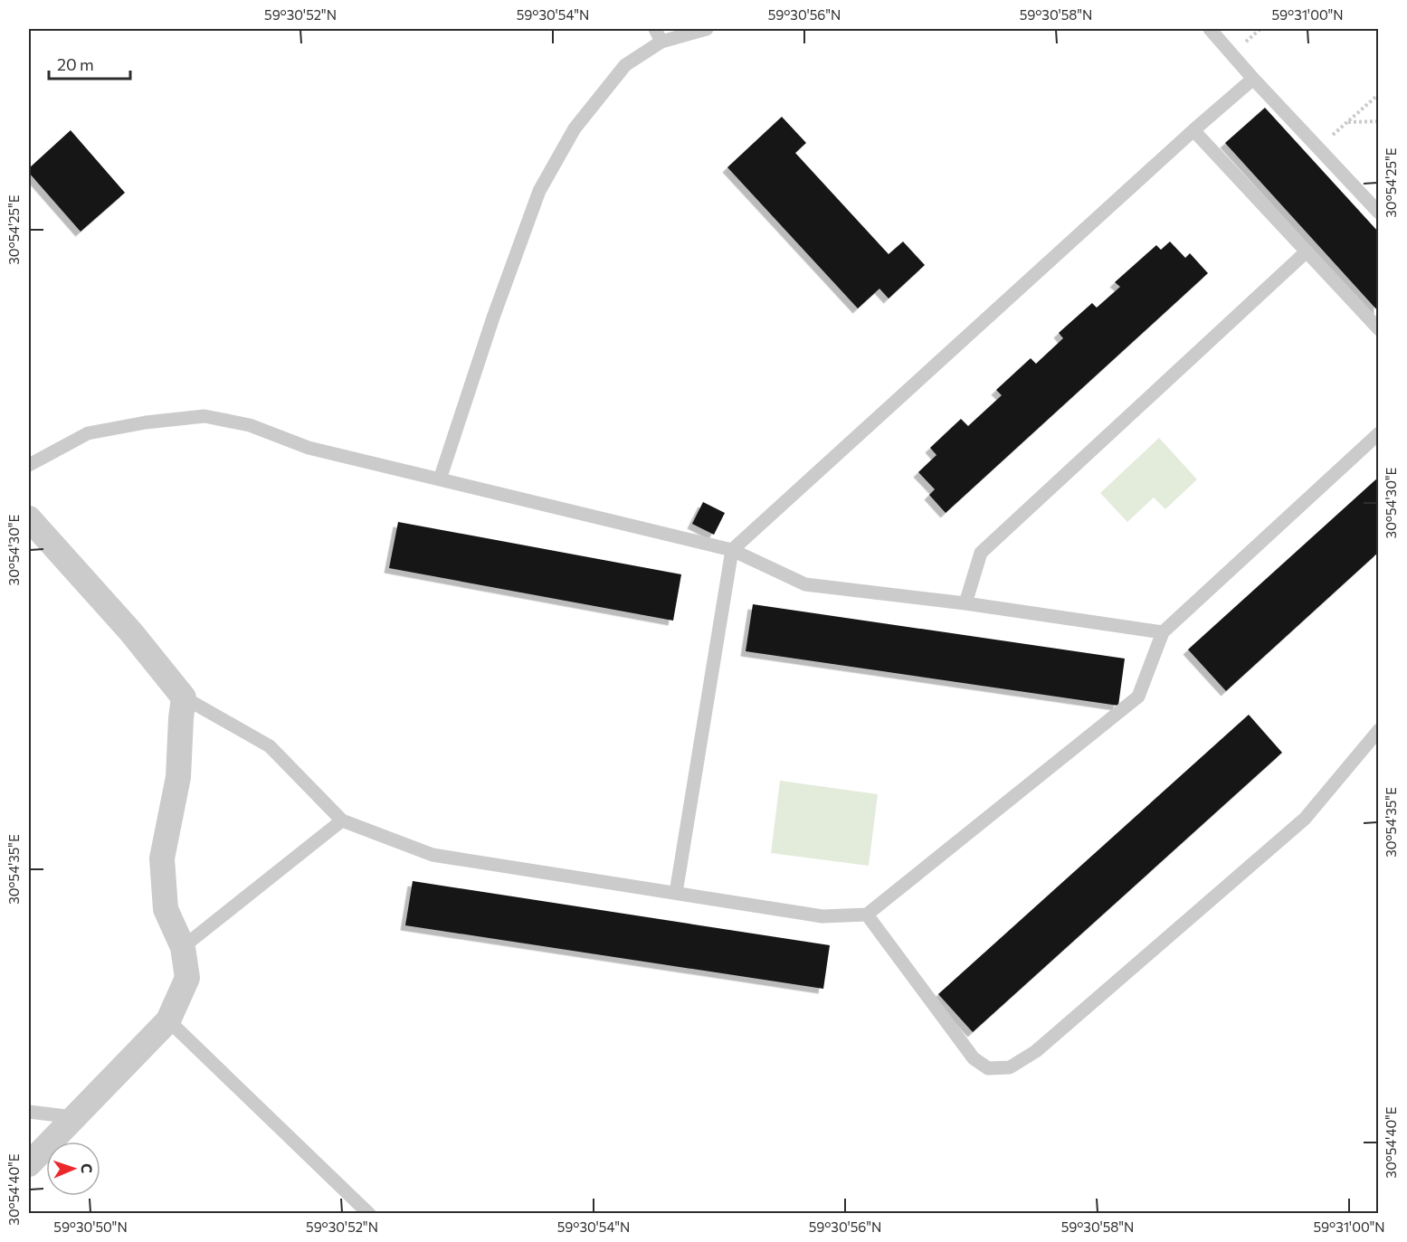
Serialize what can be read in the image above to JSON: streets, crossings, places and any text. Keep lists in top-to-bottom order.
{
  "scale_bar": "20 m",
  "north": "right",
  "coordinates": [
    "59°30'52\"N",
    "59°30'54\"N",
    "59°30'56\"N",
    "59°30'58\"N",
    "59°31'00\"N",
    "30°54'25\"E",
    "30°54'30\"E",
    "30°54'35\"E",
    "30°54'40\"E",
    "59°30'50\"N"
  ]
}
